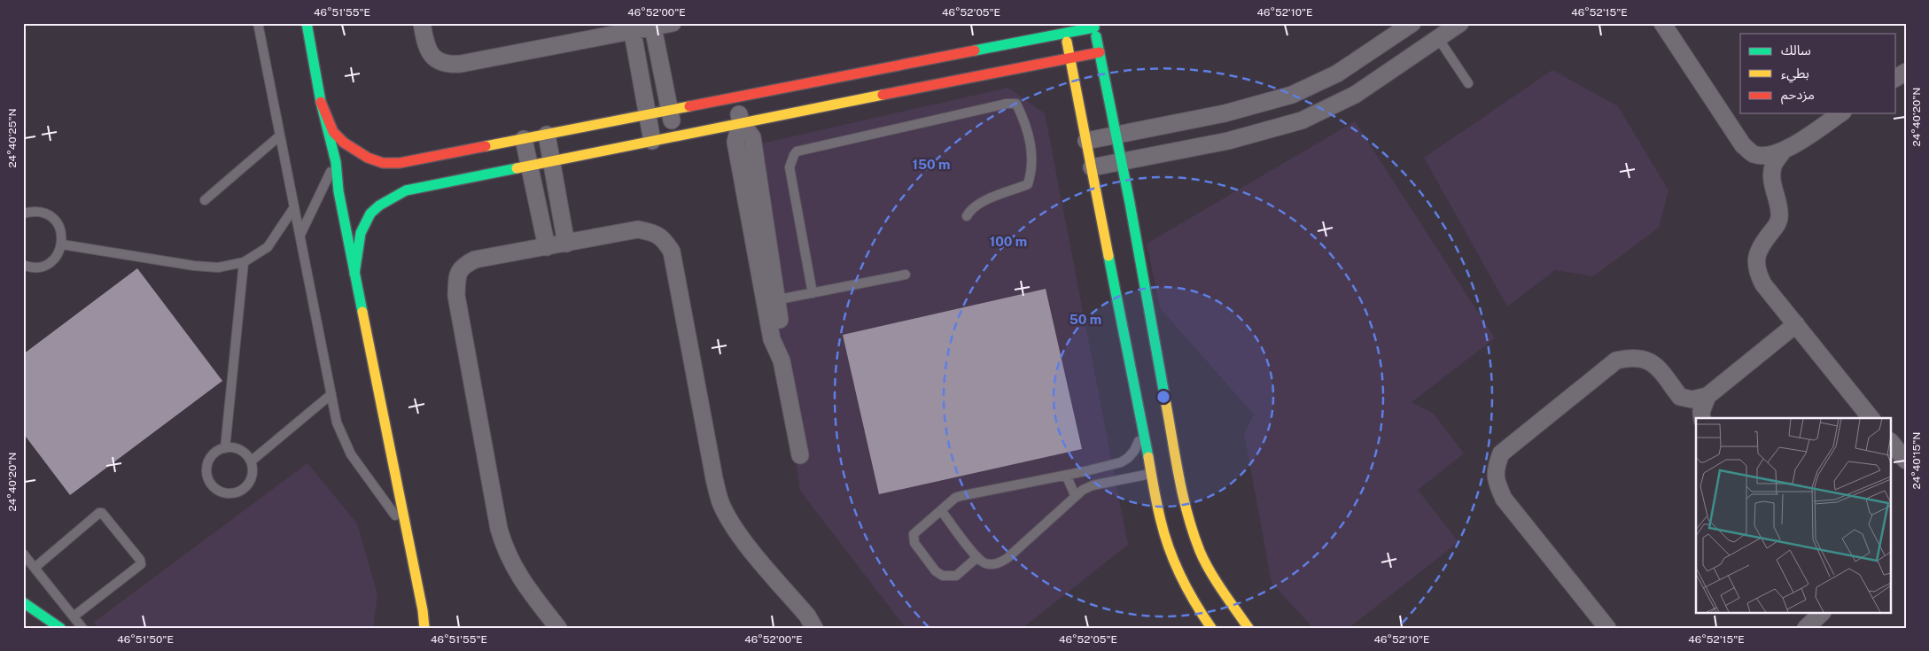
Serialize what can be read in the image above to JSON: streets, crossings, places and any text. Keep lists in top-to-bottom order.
{
  "legend": ["سالك", "بطيء", "مزدحم"],
  "coordinates": [
    "46°51'55\"E",
    "46°52'00\"E",
    "46°52'05\"E",
    "46°52'10\"E",
    "46°52'15\"E",
    "24°40'20\"N",
    "24°40'25\"N",
    "24°40'15\"N",
    "46°51'50\"E"
  ],
  "rings": ["150 m", "100 m", "50 m"]
}
